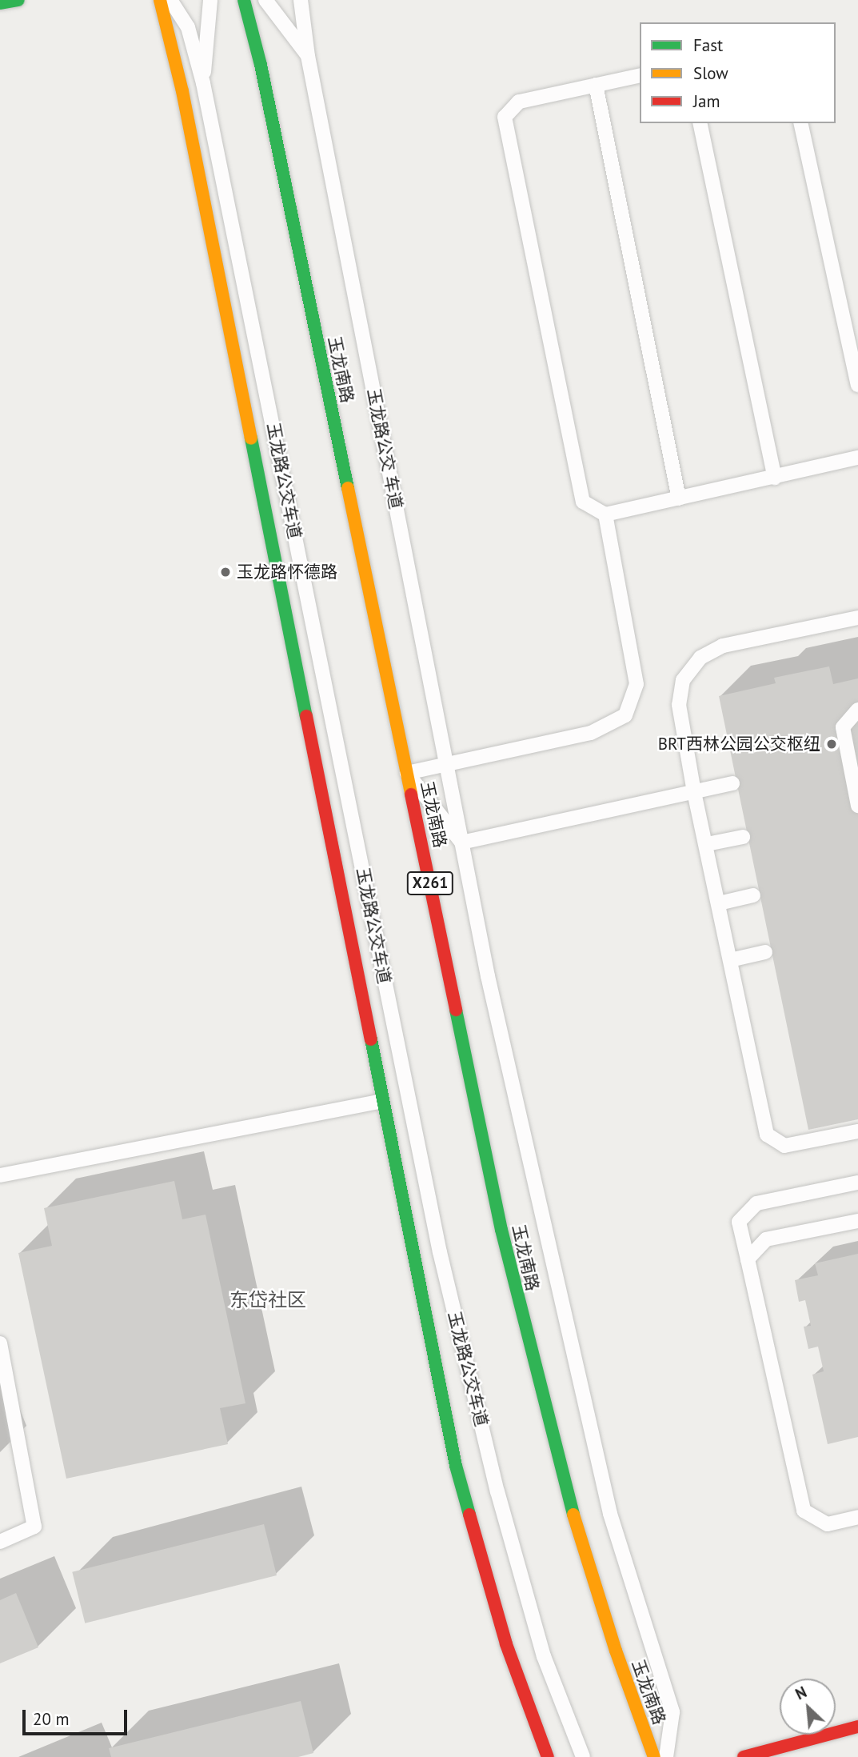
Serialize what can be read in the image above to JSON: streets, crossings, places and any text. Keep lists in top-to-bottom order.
{
  "streets": {
    "main road": ["玉龙南路", "X261"],
    "lane": ["玉龙路公交 车道", "玉龙路公交车道"]
  },
  "districts": ["东岱社区"],
  "places": ["玉龙路怀德路", "BRT西林公园公交枢纽"],
  "legend": ["Fast", "Slow", "Jam"],
  "scale_bar": "20 m",
  "north": "top left"
}
